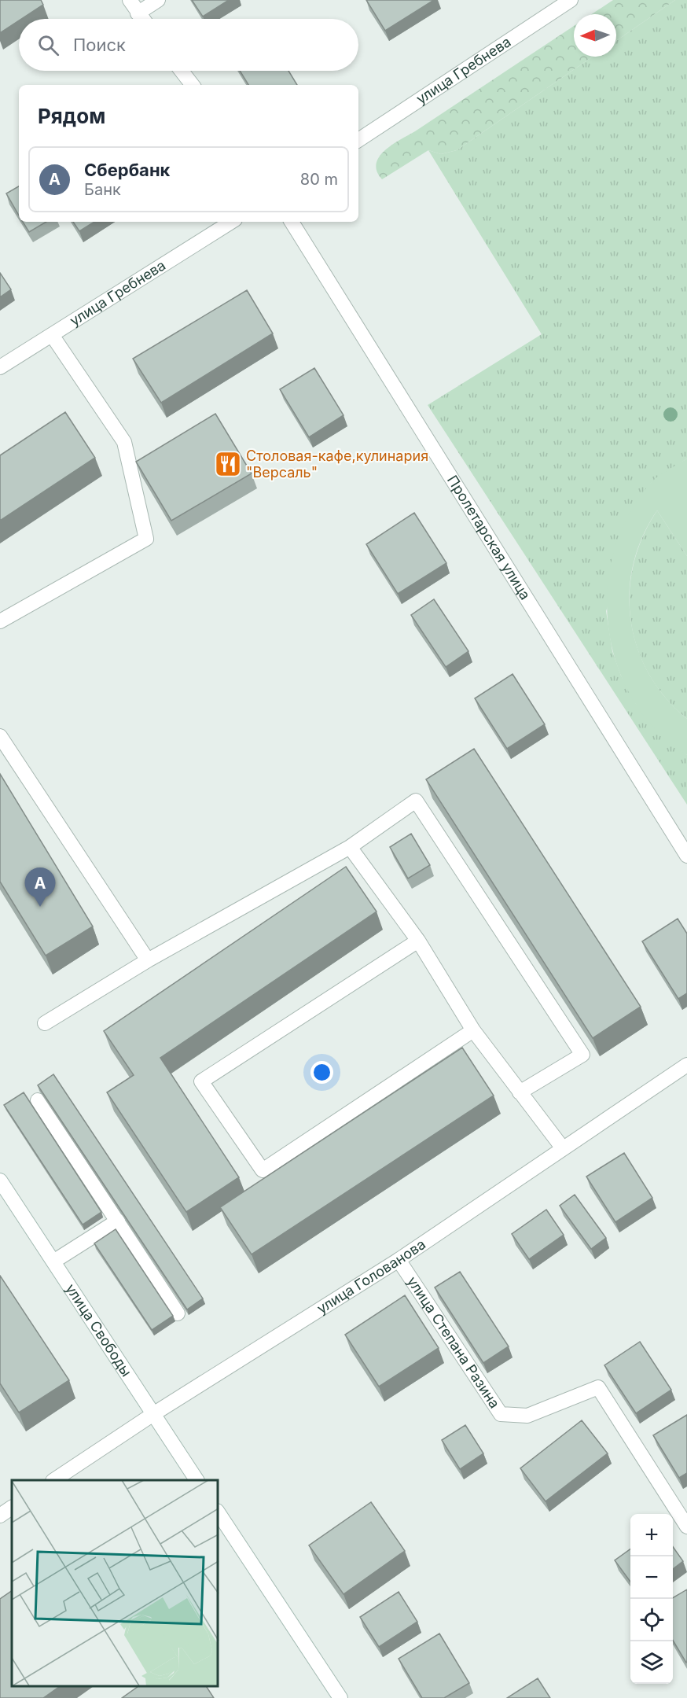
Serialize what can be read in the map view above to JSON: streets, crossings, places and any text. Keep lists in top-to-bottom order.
{
  "streets": {
    "street": [
      "улица Гребнева",
      "Пролетарская улица",
      "улица Голованова",
      "улица Свободы",
      "улица Степана Разина"
    ]
  },
  "crossings": [
    ["улица Голованова", "улица Свободы"],
    ["улица Голованова", "улица Степана Разина"]
  ],
  "places": {
    "restaurant": ["Столовая-кафе,кулинария \"Версаль\""]
  },
  "north": "left",
  "page": {
    "search": "Поиск",
    "heading": "Рядом",
    "list": [
      {
        "mark": "A",
        "name": "Сбербанк",
        "note": "Банк",
        "value": "80 m"
      }
    ],
    "pins": "A",
    "map_buttons": ["+", "−"]
  }
}
